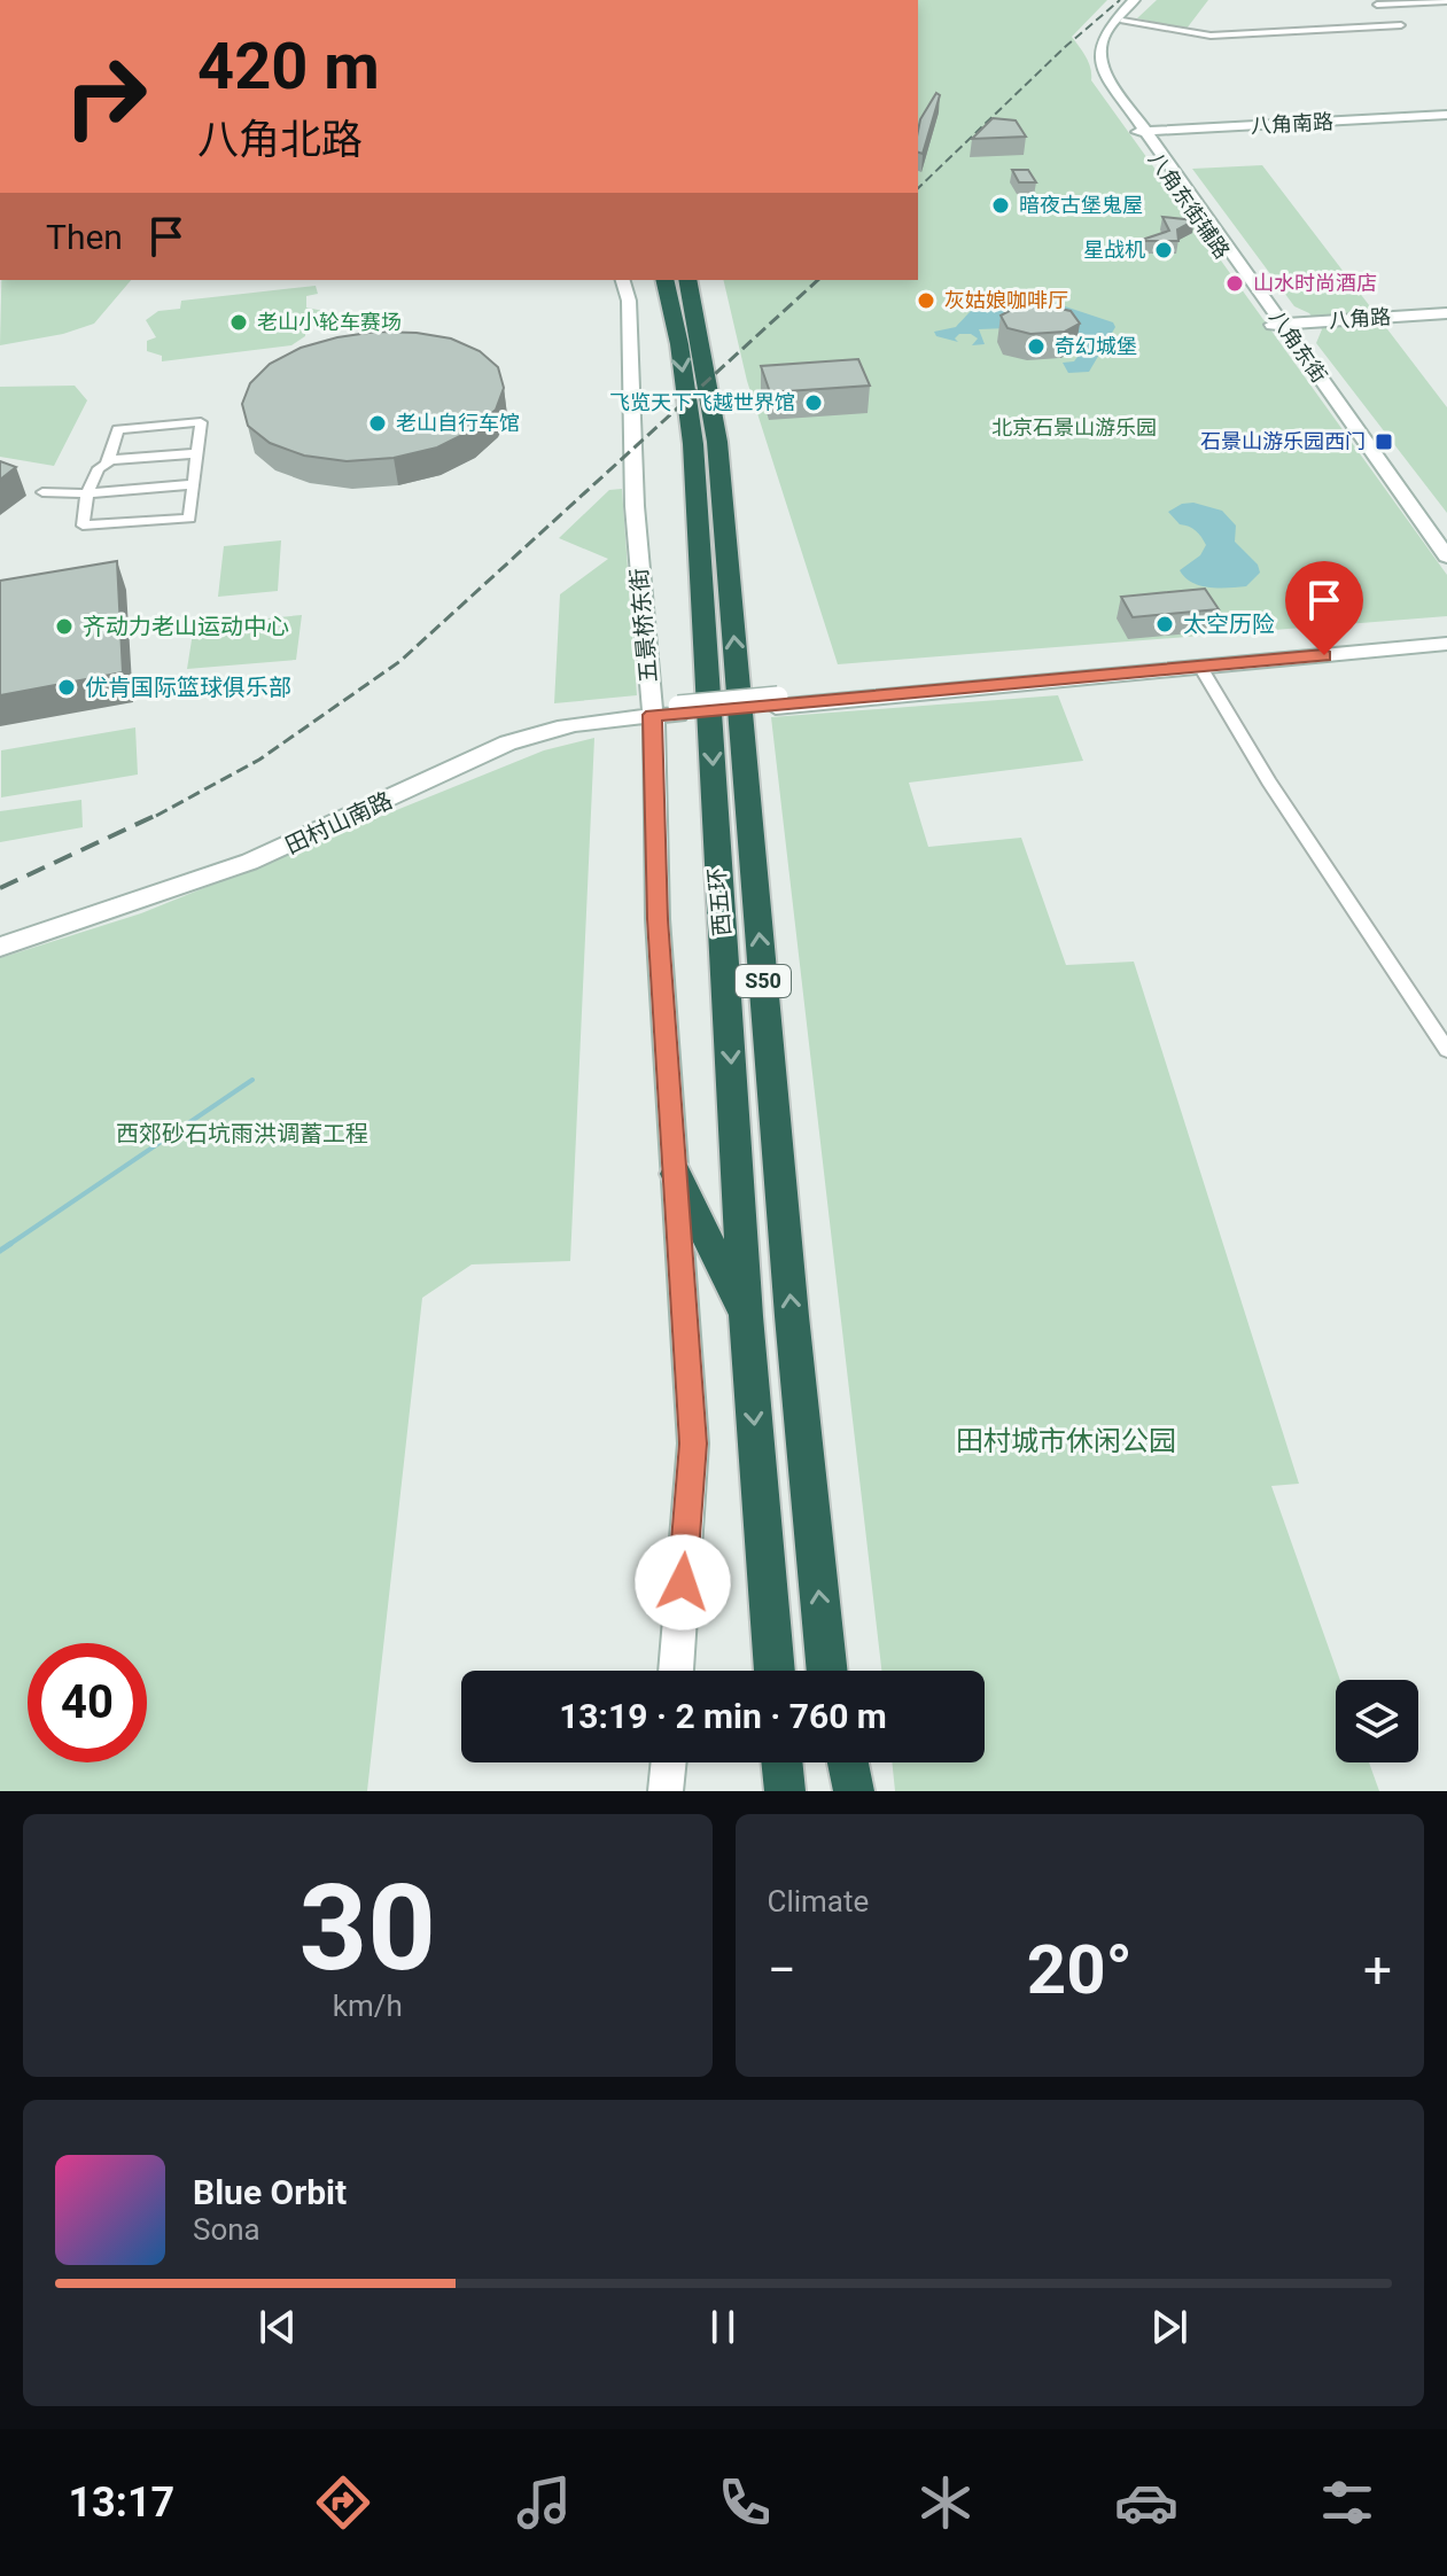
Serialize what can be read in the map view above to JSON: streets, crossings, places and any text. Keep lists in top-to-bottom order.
{
  "streets": {
    "highway": ["西五环", "S50"],
    "main road": [
      "八角南路",
      "八角东街辅路",
      "八角路",
      "八角东街",
      "五景桥东街",
      "田村山南路"
    ]
  },
  "crossings": [
    ["八角南路", "八角东街辅路"],
    ["八角东街辅路", "八角路"],
    ["八角东街辅路", "八角东街"],
    ["八角路", "八角东街"],
    ["五景桥东街", "田村山南路"]
  ],
  "parks": ["北京石景山游乐园", "西郊砂石坑雨洪调蓄工程", "田村城市休闲公园"],
  "places": {
    "other": [
      "暗夜古堡鬼屋",
      "星战机",
      "山水时尚酒店",
      "灰姑娘咖啡厅",
      "老山小轮车赛场",
      "奇幻城堡",
      "飞览天下飞越世界馆",
      "老山自行车馆",
      "太空历险",
      "齐动力老山运动中心",
      "优肯国际篮球俱乐部"
    ],
    "transit": ["石景山游乐园西门"]
  },
  "page": {
    "turn": ["420 m", "八角北路"],
    "then": "Then",
    "limit": "40",
    "trip": "13:19 · 2 min · 760 m",
    "tile": [
      ["30", "km/h"],
      "Climate"
    ],
    "heat": ["−", "20°", "+"],
    "song": ["Blue Orbit", "Sona"],
    "tabs": "13:17"
  }
}
